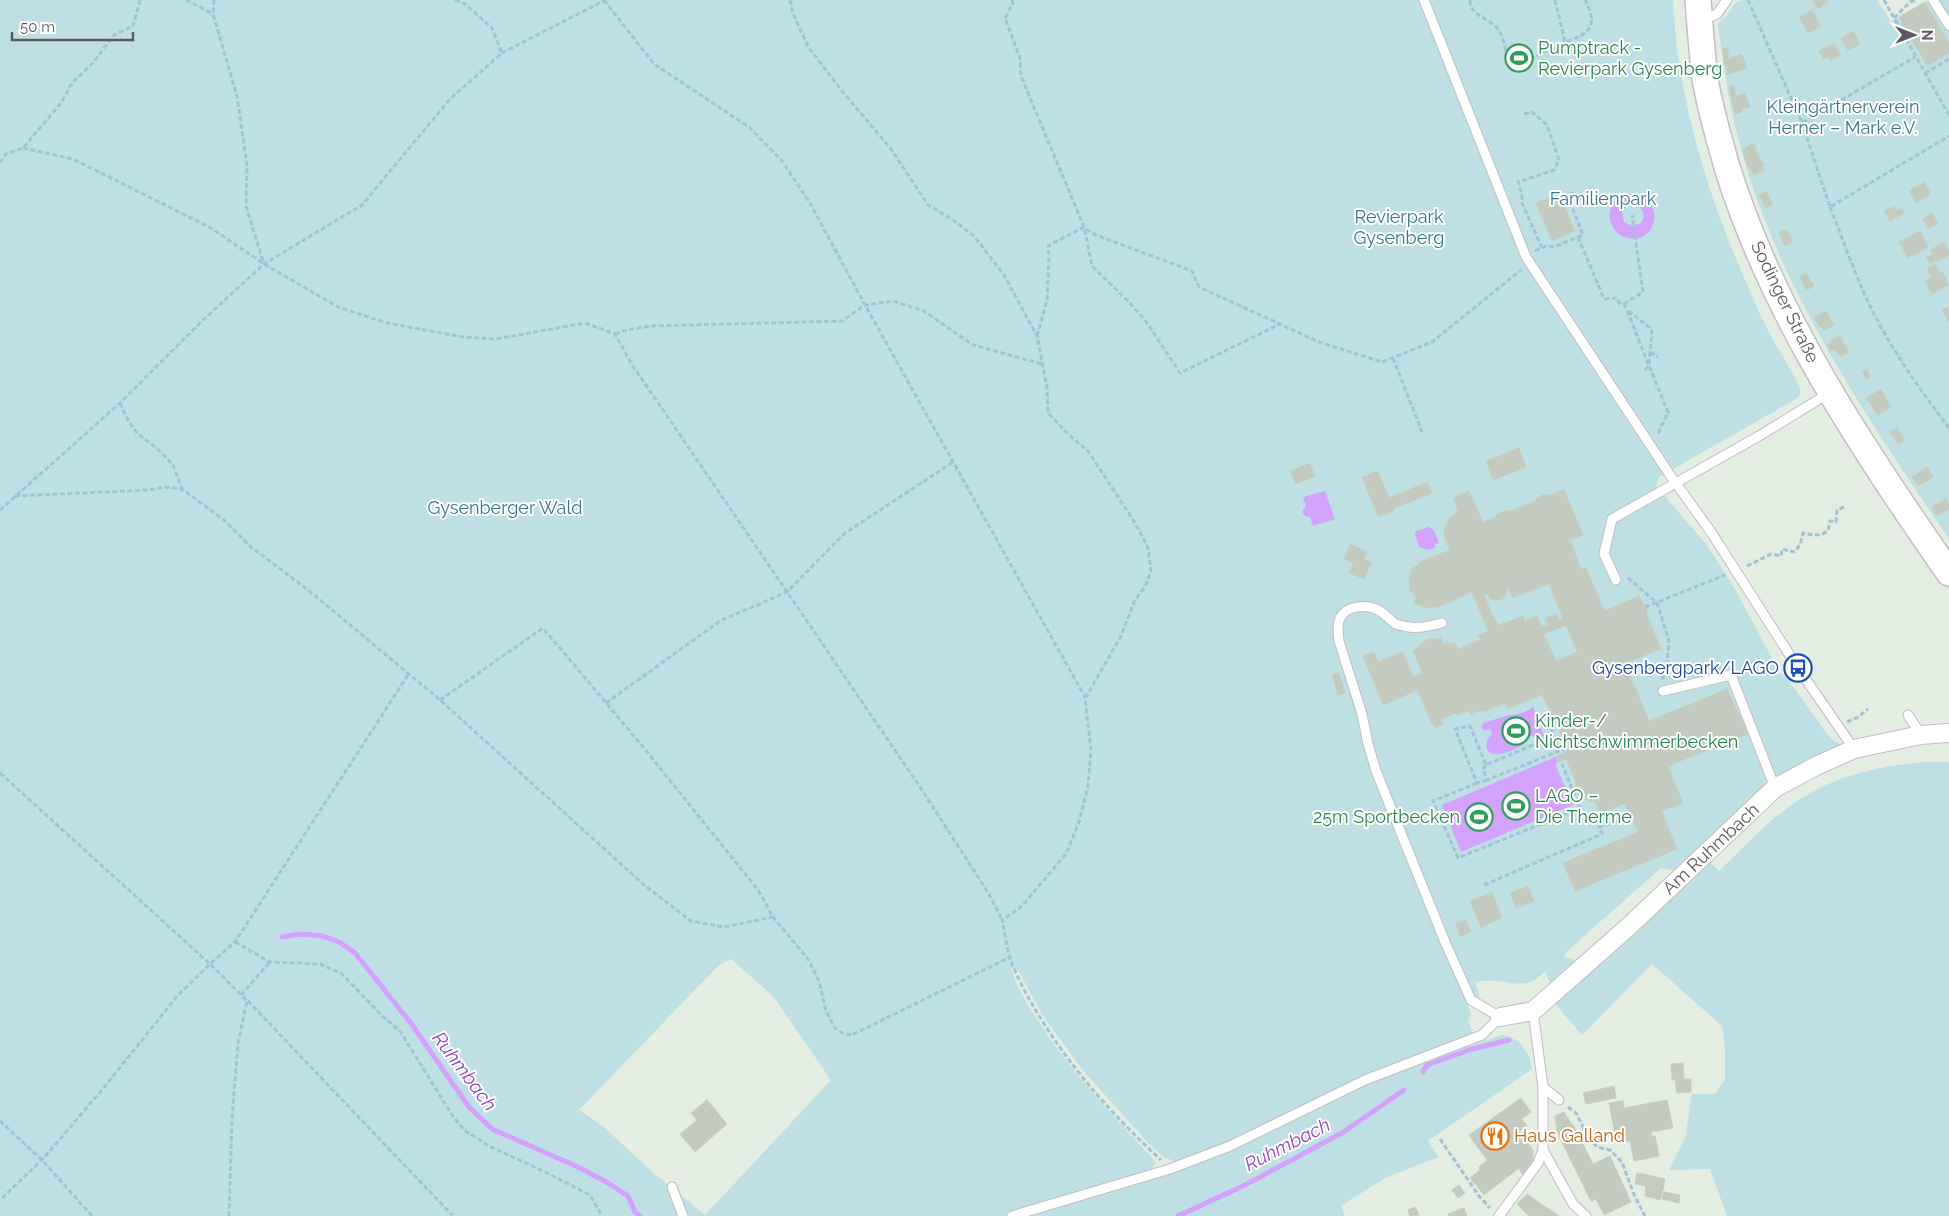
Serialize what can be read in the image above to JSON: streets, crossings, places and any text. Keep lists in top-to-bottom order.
{
  "streets": {
    "main road": ["Sodinger Straße"],
    "street": ["Am Ruhmbach"]
  },
  "water": ["Ruhmbach"],
  "parks": [
    "Kleingärtnerverein Herner – Mark e.V.",
    "Familienpark",
    "Revierpark Gysenberg",
    "Gysenberger Wald"
  ],
  "places": {
    "sports": [
      "Pumptrack - Revierpark Gysenberg",
      "Kinder-/ Nichtschwimmerbecken",
      "LAGO – Die Therme",
      "25m Sportbecken"
    ],
    "bus stop": ["Gysenbergpark/LAGO"],
    "restaurant": ["Haus Galland"]
  },
  "scale_bar": "50 m",
  "north": "right"
}
